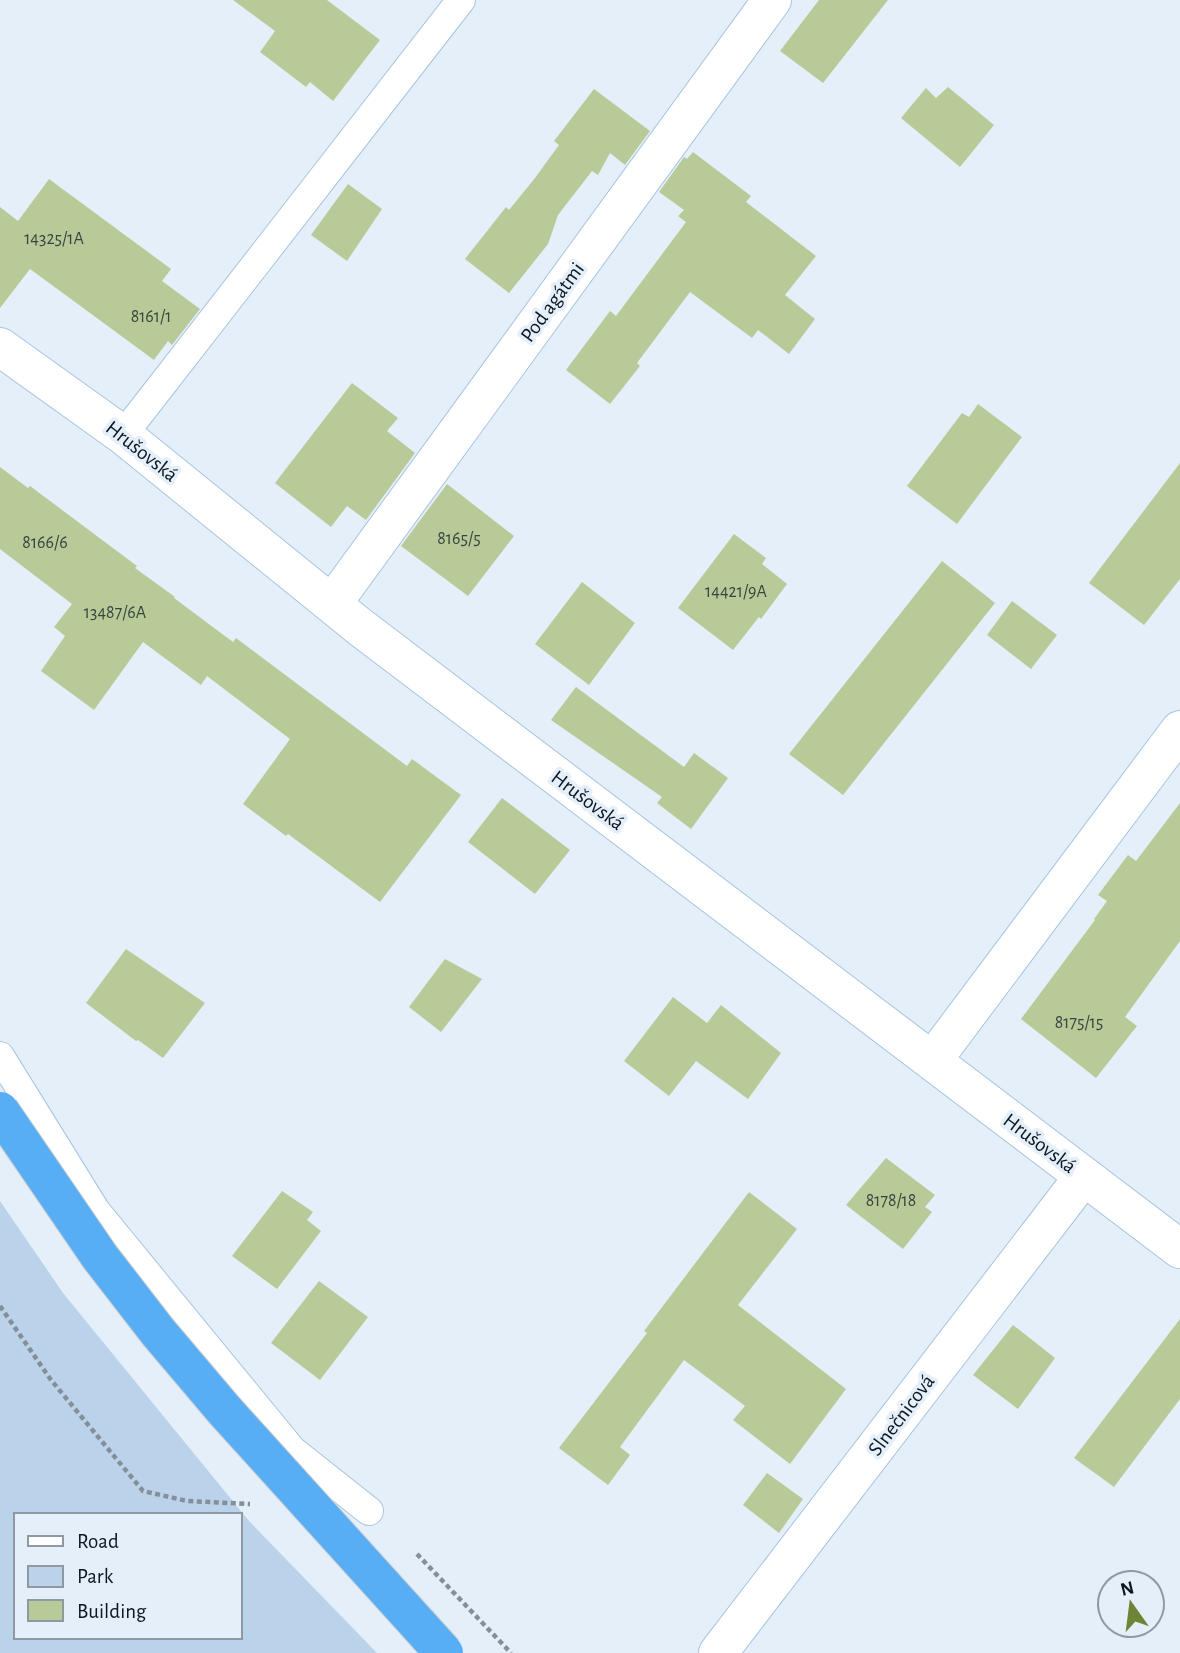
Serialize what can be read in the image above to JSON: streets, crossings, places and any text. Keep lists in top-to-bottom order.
{
  "streets": {
    "street": ["Pod agátmi", "Hrušovská", "Slnečnicová"]
  },
  "crossings": [
    ["Pod agátmi", "Hrušovská"],
    ["Hrušovská", "Slnečnicová"]
  ],
  "house_numbers": [
    "14325/1A",
    "8161/1",
    "8165/5",
    "8166/6",
    "14421/9A",
    "13487/6A",
    "8175/15",
    "8178/18"
  ],
  "legend": ["Road", "Park", "Building"],
  "north": "top"
}
